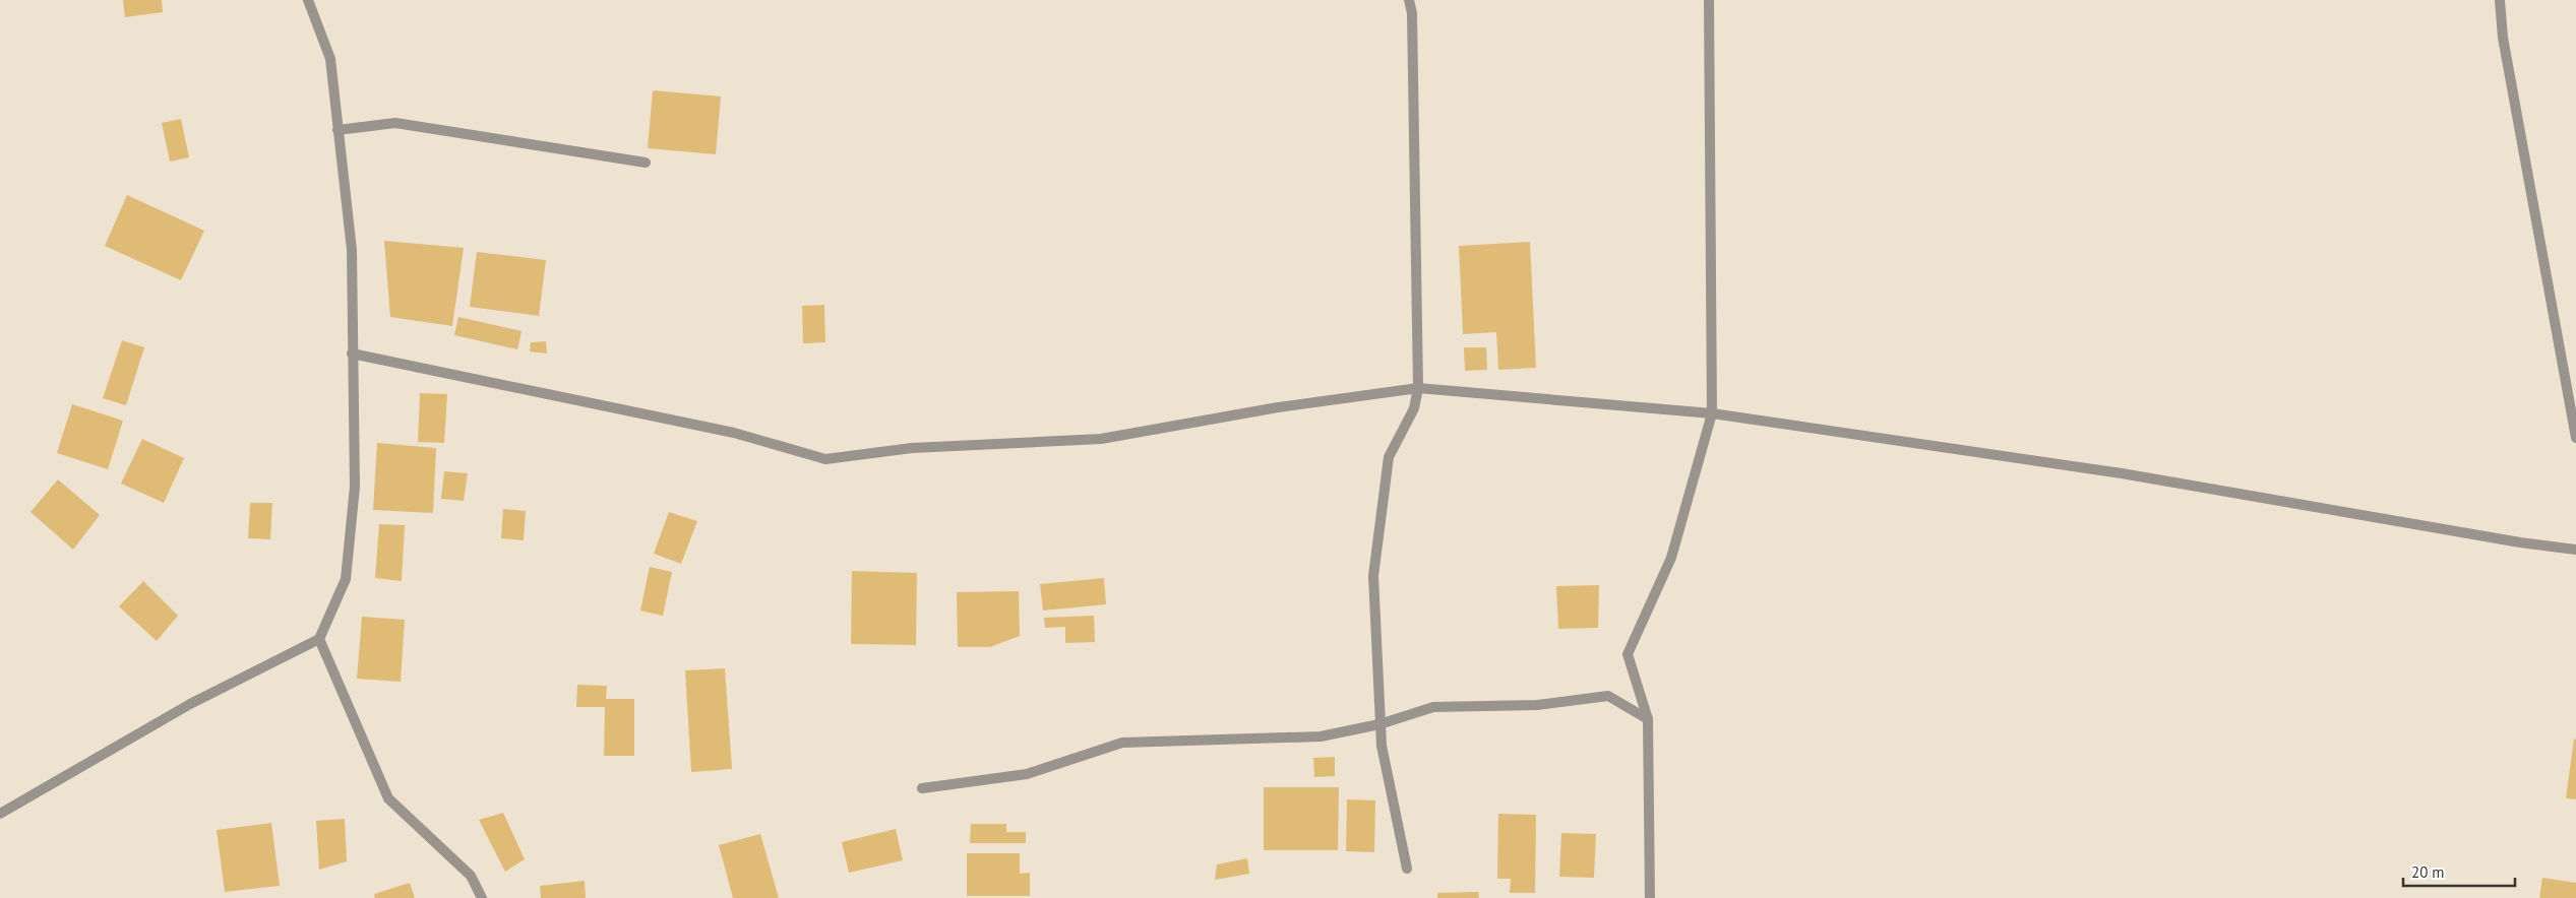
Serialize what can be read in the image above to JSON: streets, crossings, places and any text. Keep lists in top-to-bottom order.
{
  "scale_bar": "20 m"
}
